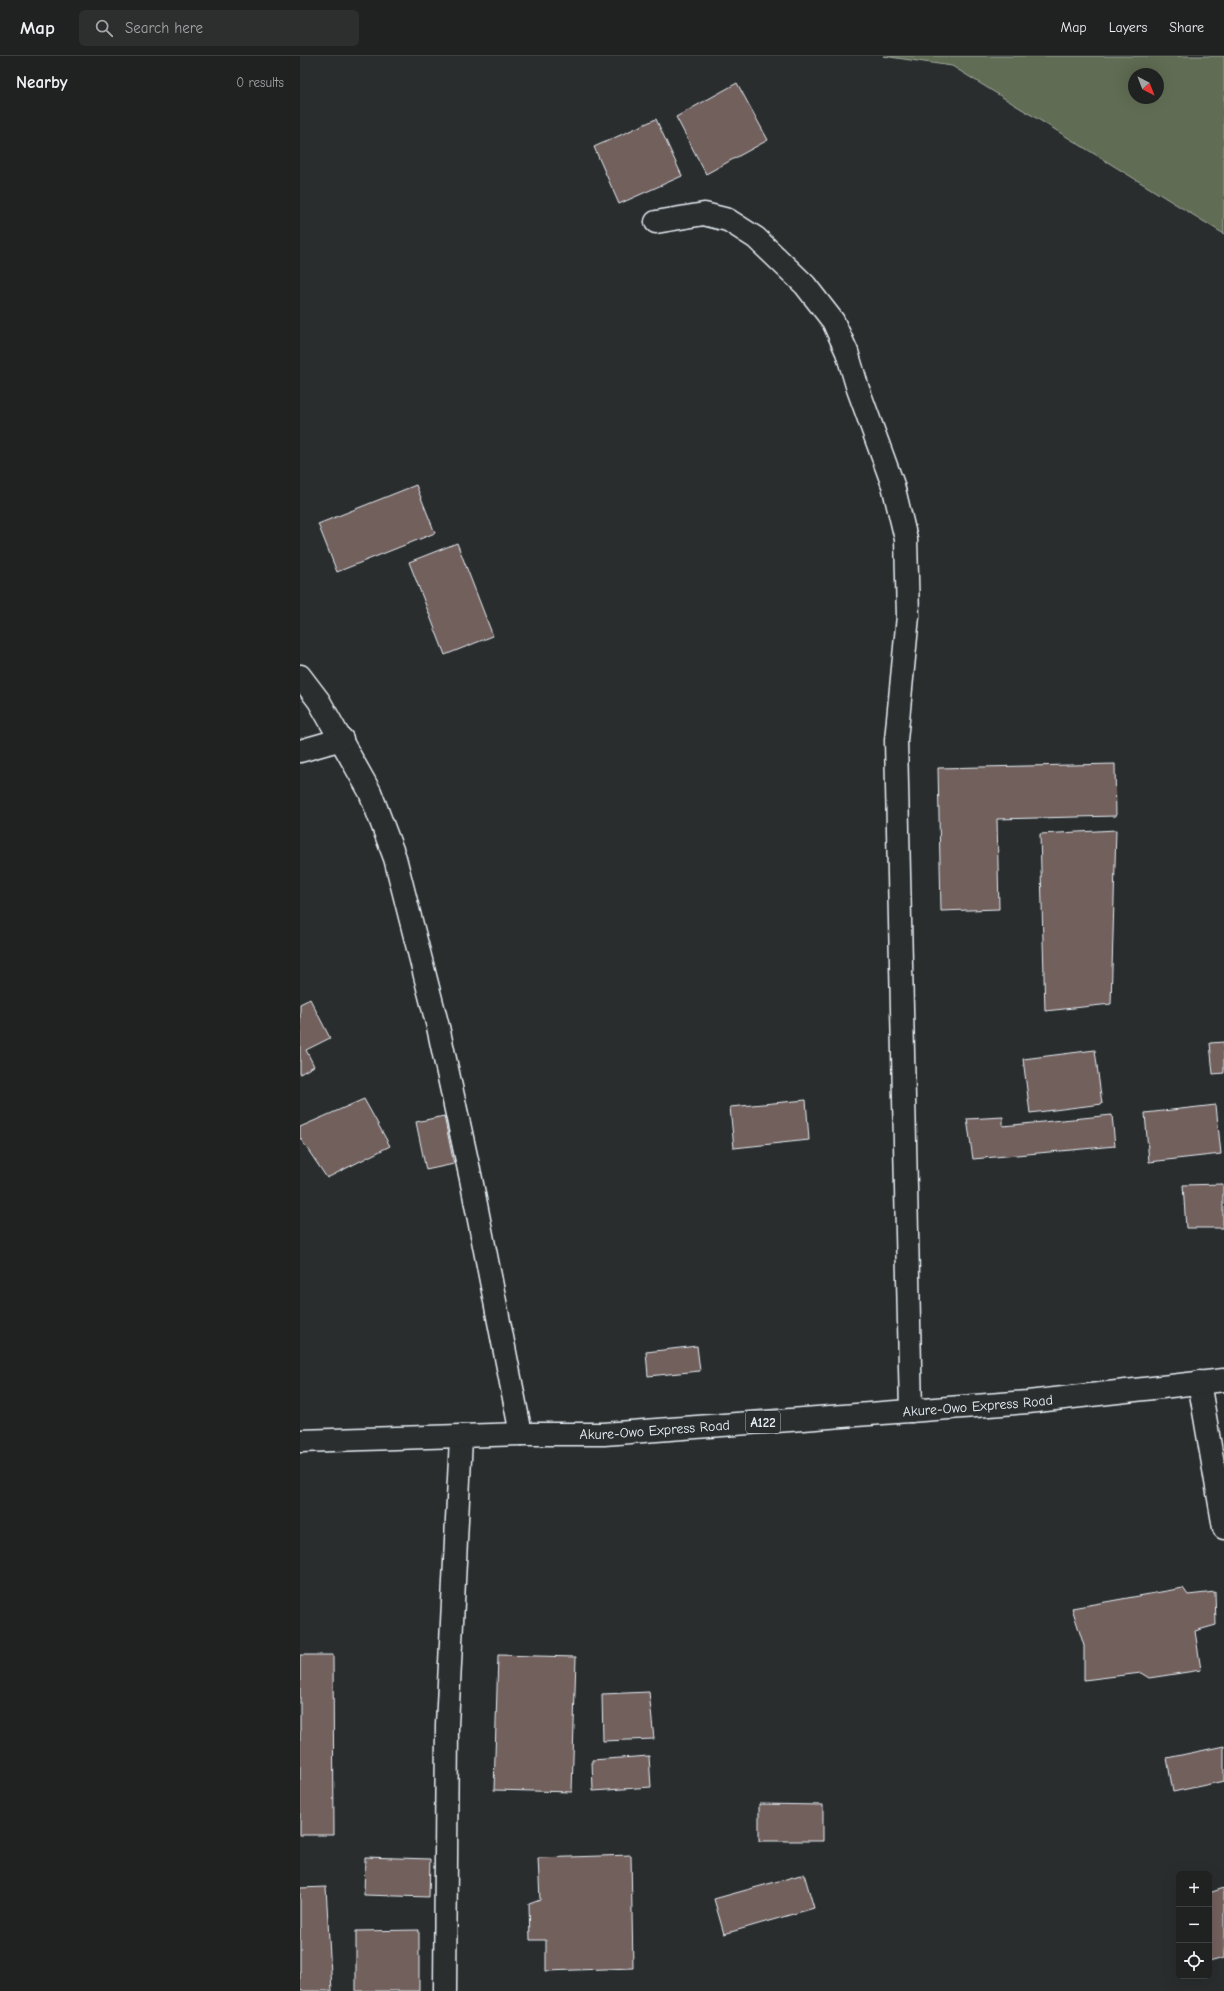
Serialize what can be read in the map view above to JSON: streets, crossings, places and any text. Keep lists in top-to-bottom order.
{
  "streets": {
    "main road": ["Akure-Owo Express Road", "A122"]
  },
  "north": "bottom right",
  "page": {
    "header": "Map",
    "search": "Search here",
    "nav": ["Map", "Layers", "Share"],
    "heading": ["Nearby", "0 results"],
    "map_buttons": ["+", "−"]
  }
}
